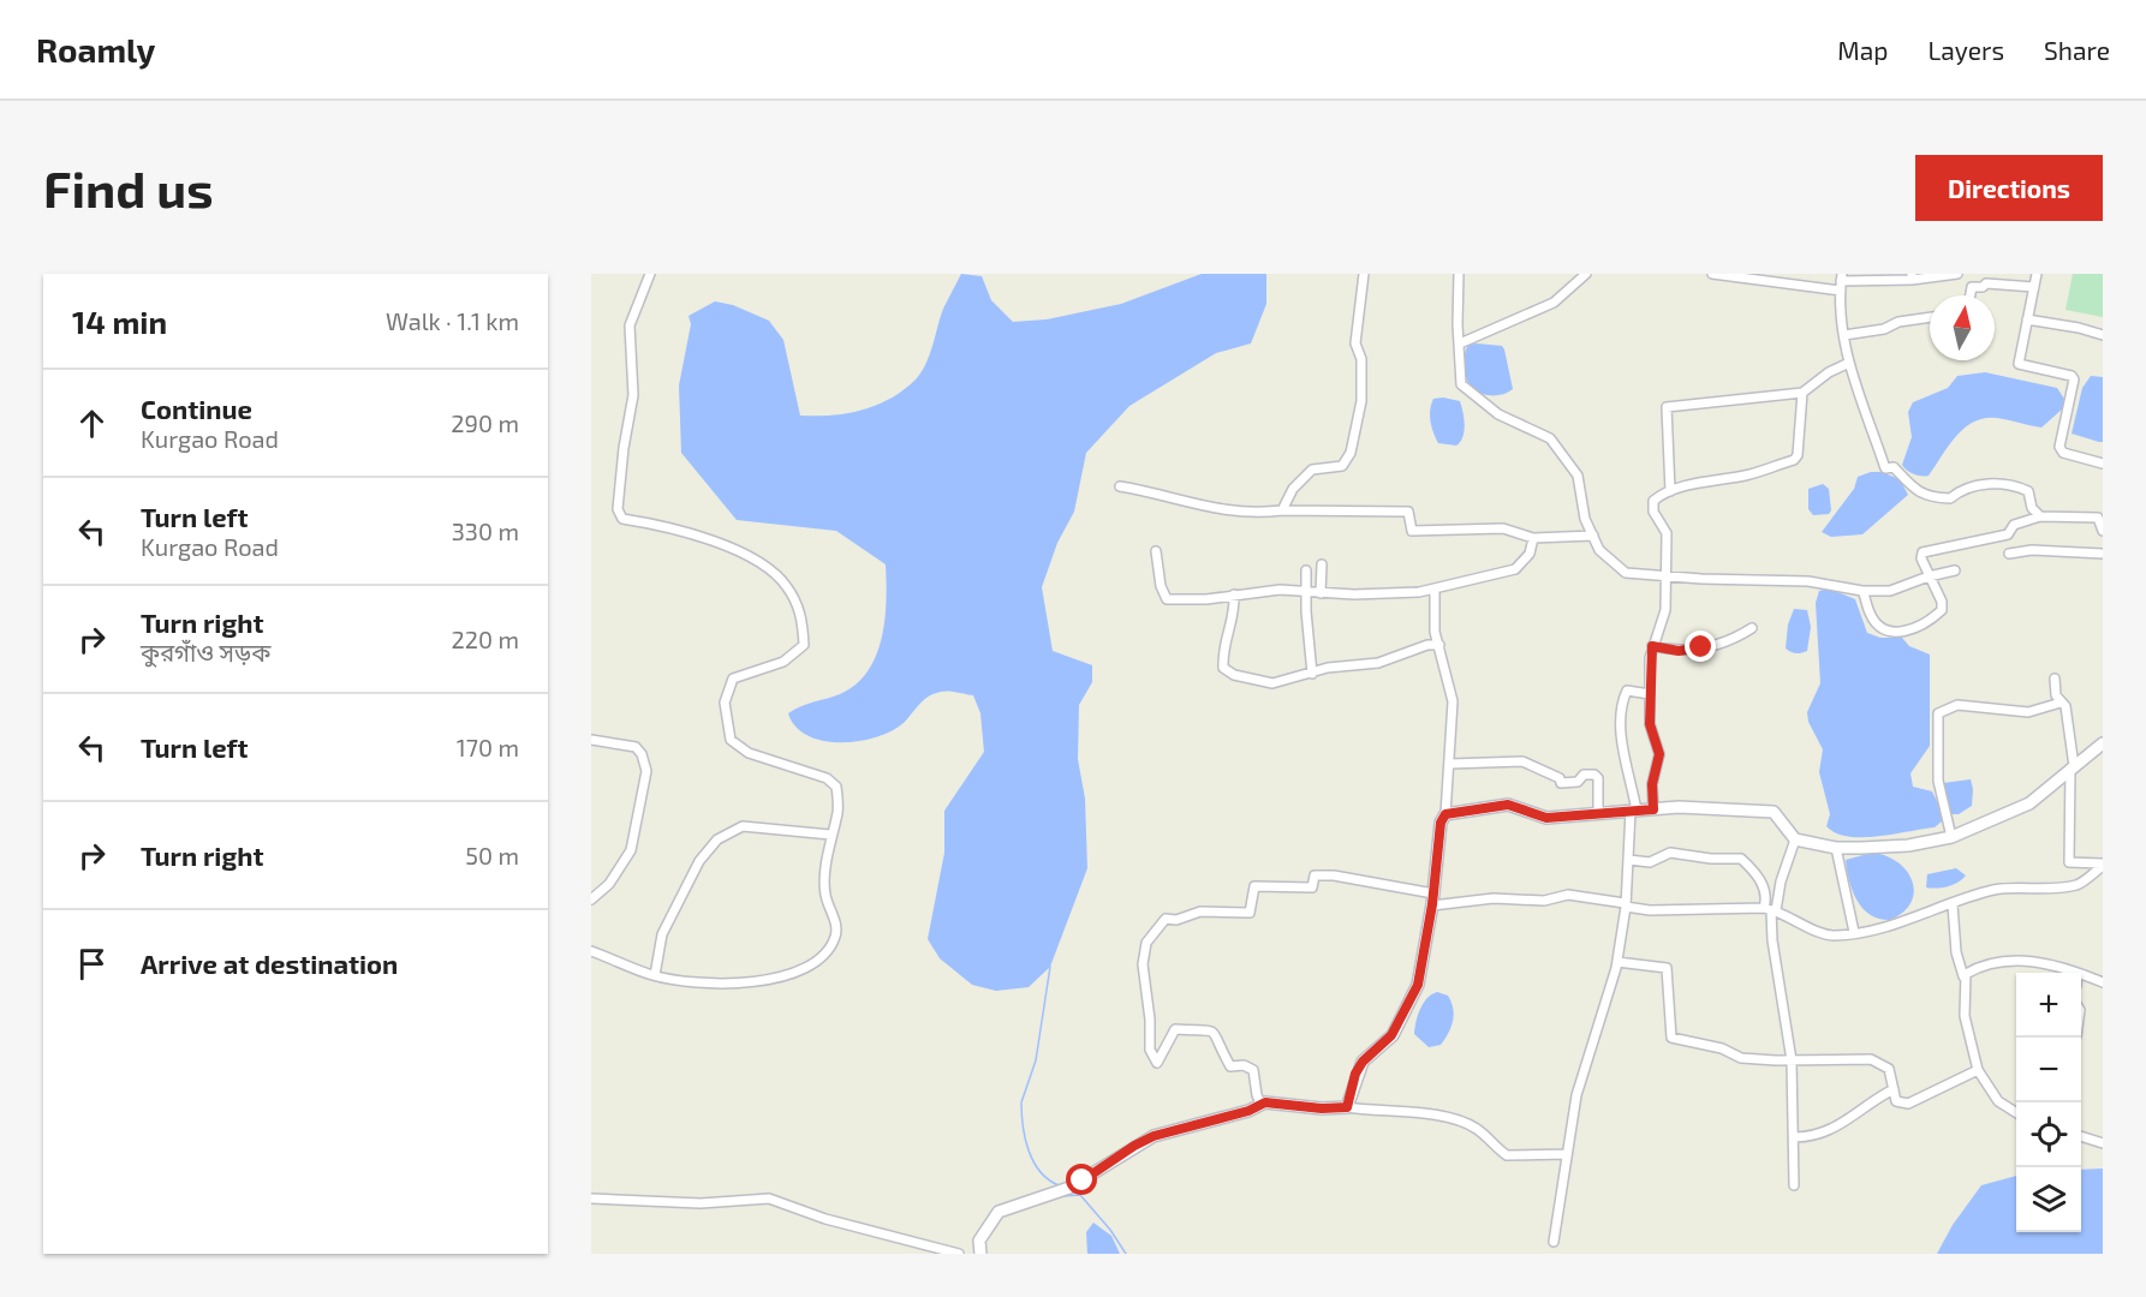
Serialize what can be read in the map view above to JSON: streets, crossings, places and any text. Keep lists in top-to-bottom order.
{
  "north": "top",
  "page": {
    "header": "Roamly",
    "nav": ["Map", "Layers", "Share"],
    "buttons": "Directions",
    "title": "Find us",
    "heading": ["14 min", "Walk · 1.1 km"],
    "list": [
      ["Continue", "Kurgao Road", "290 m"],
      ["Turn left", "Kurgao Road", "330 m"],
      ["Turn right", "কুরগাঁও সড়ক", "220 m"],
      ["Turn left", "170 m"],
      ["Turn right", "50 m"],
      "Arrive at destination"
    ],
    "map_buttons": ["+", "−"]
  }
}
